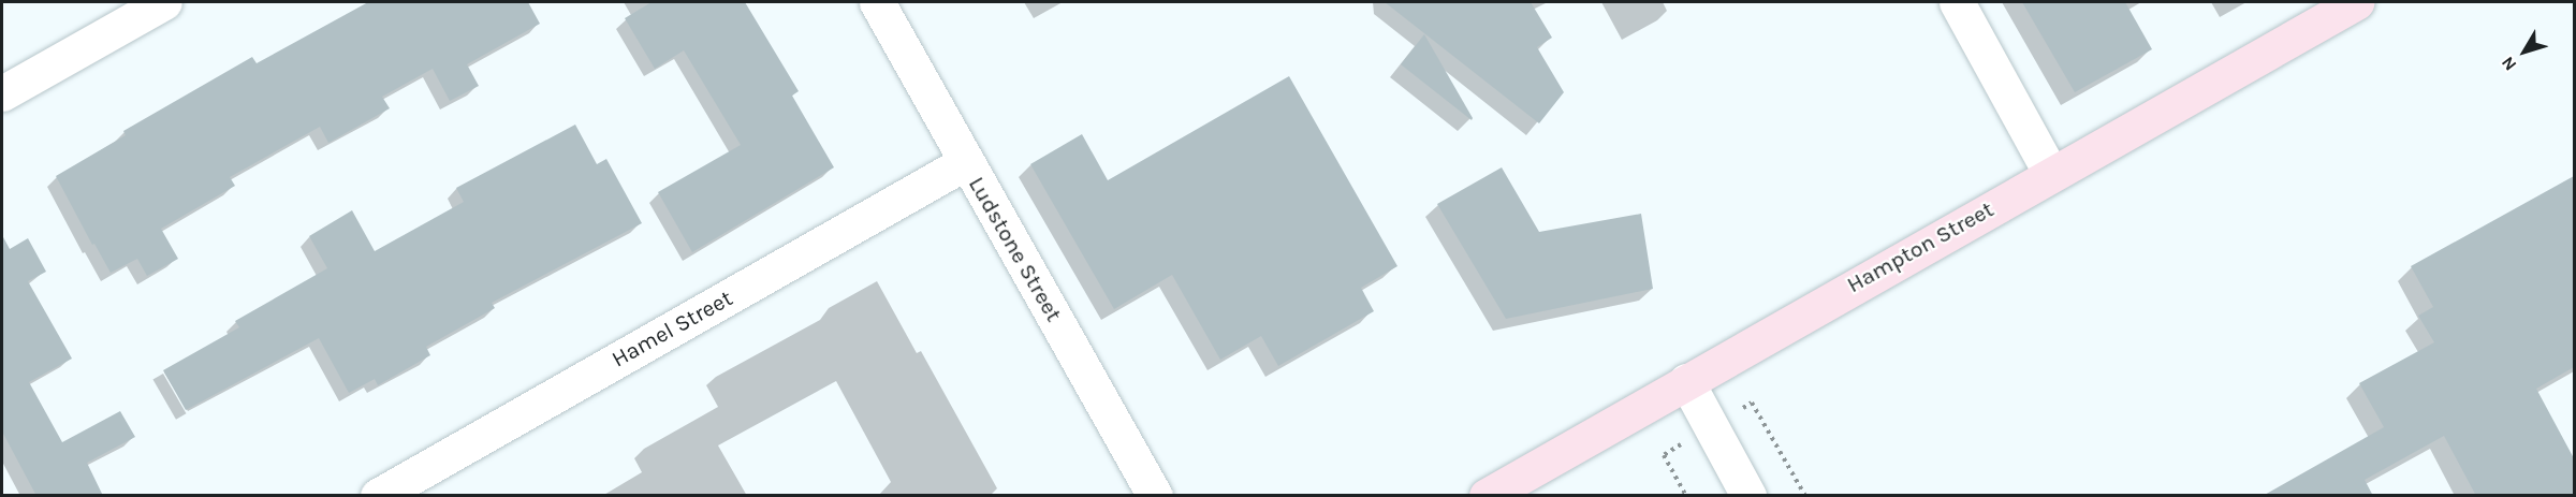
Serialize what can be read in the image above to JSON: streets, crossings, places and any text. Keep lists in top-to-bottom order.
{
  "streets": {
    "main road": ["Hampton Street"],
    "street": ["Ludstone Street", "Hamel Street"]
  },
  "crossings": [
    ["Ludstone Street", "Hamel Street"]
  ],
  "north": "bottom left"
}
